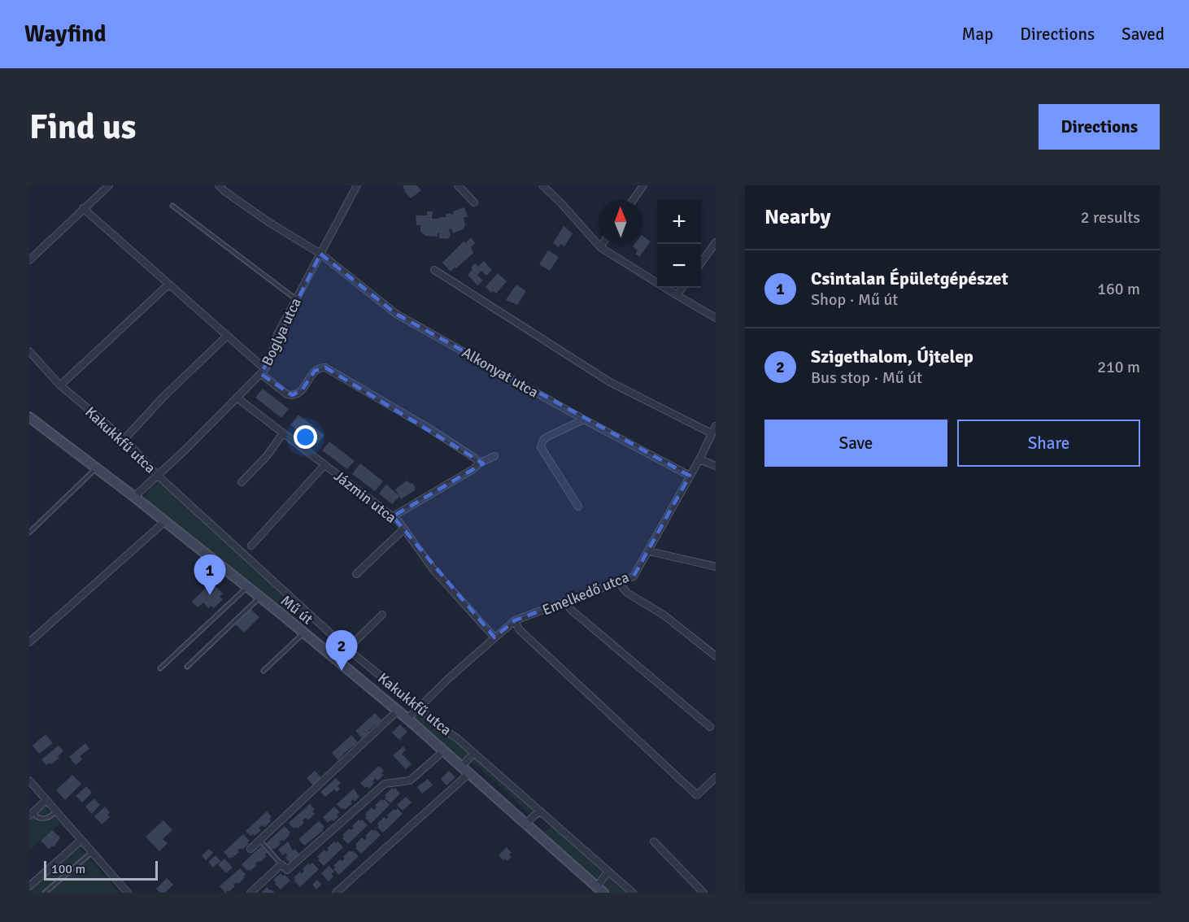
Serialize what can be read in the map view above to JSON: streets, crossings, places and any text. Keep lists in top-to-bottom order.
{
  "streets": {
    "street": [
      "Boglya utca",
      "Alkonyat utca",
      "Kakukkfű utca",
      "Jázmin utca",
      "Emelkedő utca",
      "Mű út"
    ]
  },
  "crossings": [
    ["Boglya utca", "Alkonyat utca"],
    ["Boglya utca", "Kakukkfű utca"],
    ["Boglya utca", "Jázmin utca"],
    ["Boglya utca", "Mű út"],
    ["Alkonyat utca", "Emelkedő utca"],
    ["Kakukkfű utca", "Emelkedő utca"],
    ["Jázmin utca", "Emelkedő utca"],
    ["Emelkedő utca", "Mű út"]
  ],
  "scale_bar": "100 m",
  "north": "top",
  "page": {
    "header": "Wayfind",
    "nav": ["Map", "Directions", "Saved"],
    "buttons": [
      "Directions",
      ["Save", "Share"]
    ],
    "title": "Find us",
    "heading": ["Nearby", "2 results"],
    "map_buttons": ["+", "−"],
    "list": [
      {
        "mark": "1",
        "name": "Csintalan Épületgépészet",
        "note": "Shop · Mű út",
        "value": "160 m"
      },
      {
        "mark": "2",
        "name": "Szigethalom, Újtelep",
        "note": "Bus stop · Mű út",
        "value": "210 m"
      }
    ],
    "pins": ["1", "2"],
    "scale": "100 m"
  }
}
